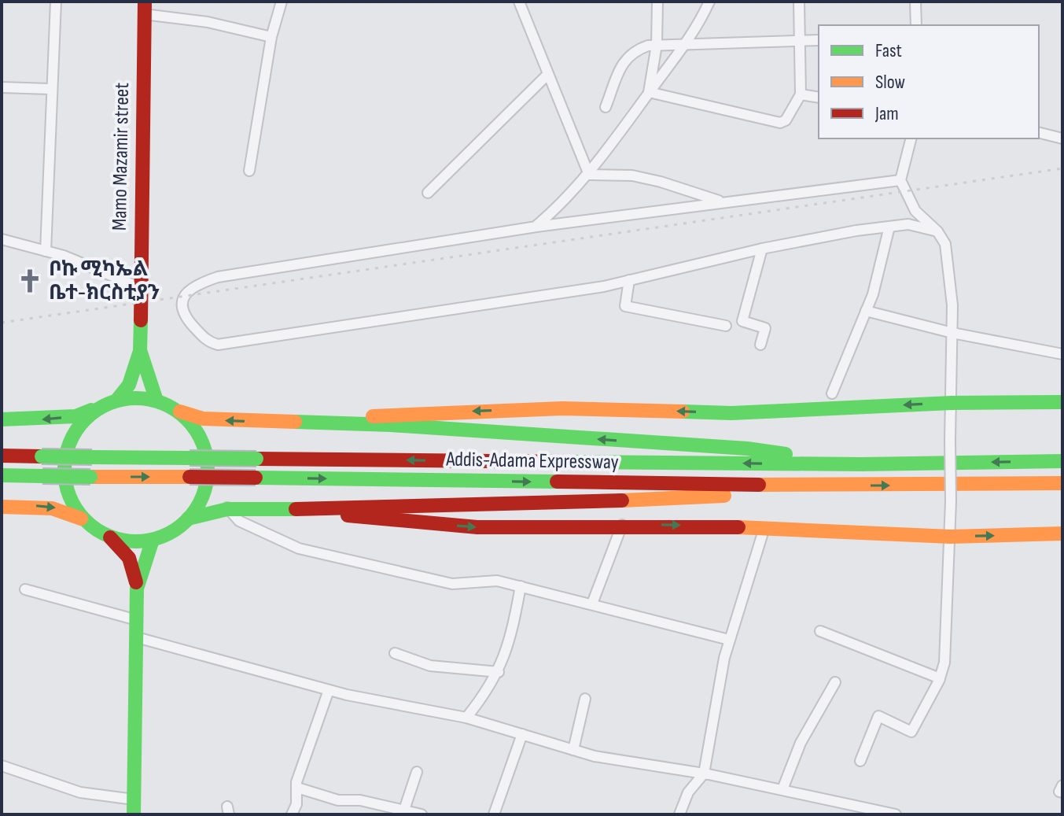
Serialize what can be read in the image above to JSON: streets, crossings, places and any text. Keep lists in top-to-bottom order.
{
  "streets": {
    "main road": ["Mamo Mazamir street", "Addis-Adama Expressway"]
  },
  "places": {
    "church": ["ቦኩ ሚካኤል ቤተ-ክርስቲያን"]
  },
  "legend": ["Fast", "Slow", "Jam"]
}
